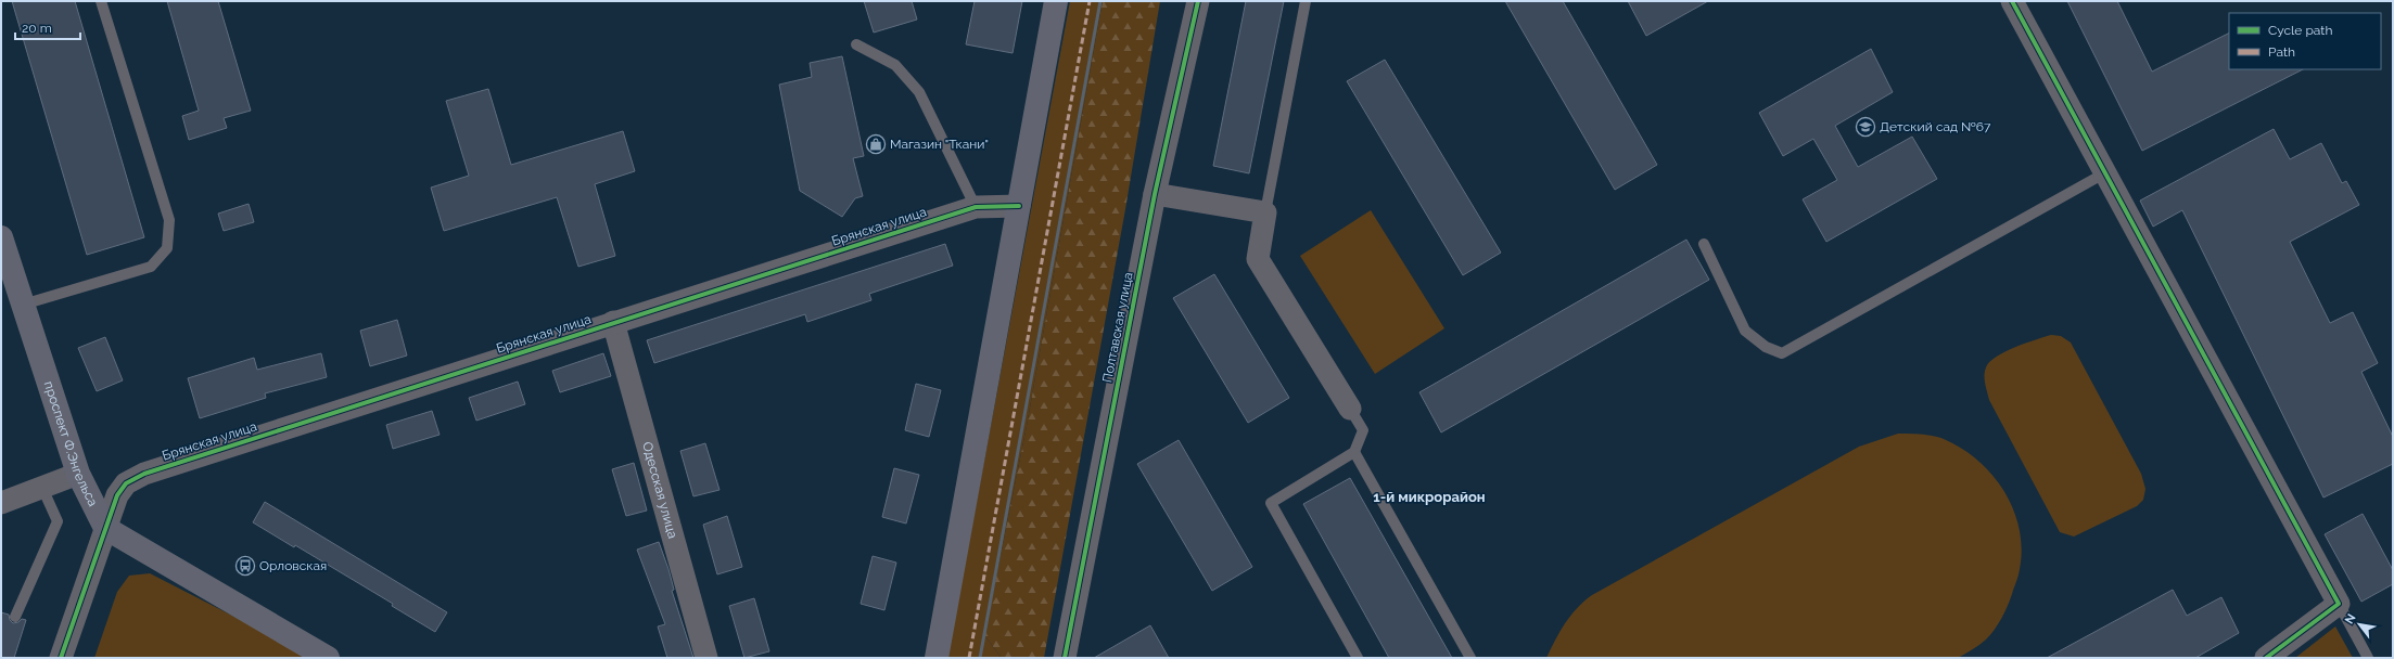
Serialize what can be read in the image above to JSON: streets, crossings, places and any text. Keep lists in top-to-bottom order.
{
  "streets": {
    "street": [
      "Брянская улица",
      "Полтавская улица",
      "проспект Ф.Энгельса",
      "Одесская улица"
    ]
  },
  "crossings": [
    ["Брянская улица", "проспект Ф.Энгельса"],
    ["Брянская улица", "Одесская улица"]
  ],
  "districts": ["1-й микрорайон"],
  "places": {
    "school or university": ["Детский сад №67"],
    "shop": ["Магазин \"Ткани\""],
    "bus stop": ["Орловская"]
  },
  "legend": ["Cycle path", "Path"],
  "scale_bar": "20 m",
  "north": "top left"
}
